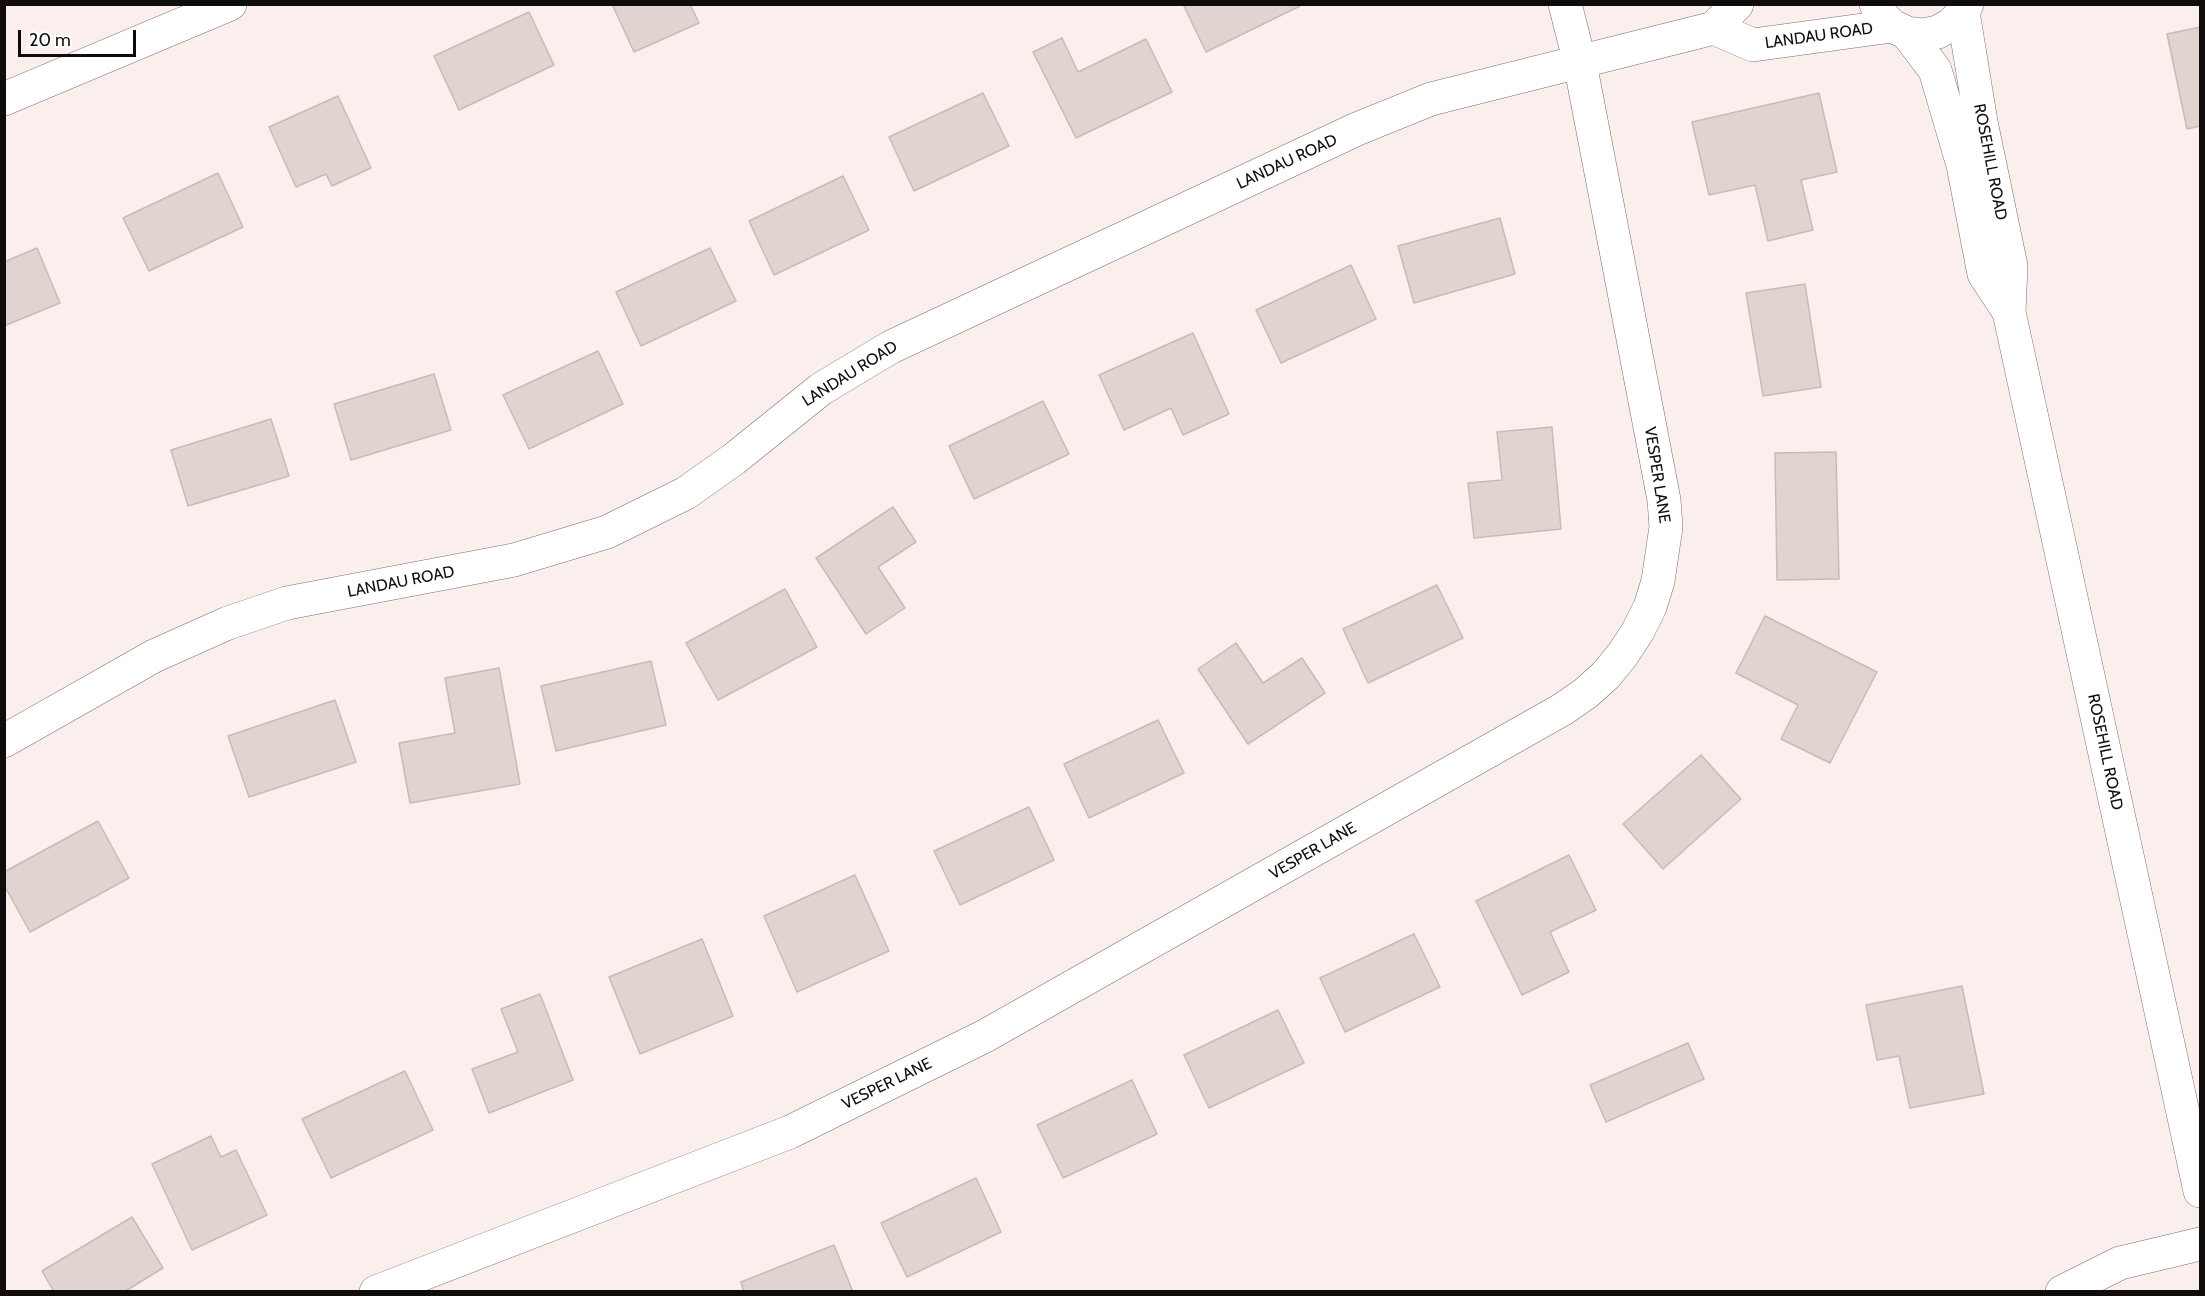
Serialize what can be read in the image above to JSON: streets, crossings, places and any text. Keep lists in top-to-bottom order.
{
  "streets": {
    "street": ["LANDAU ROAD", "ROSEHILL ROAD", "VESPER LANE"]
  },
  "crossings": [
    ["LANDAU ROAD", "ROSEHILL ROAD"],
    ["LANDAU ROAD", "VESPER LANE"]
  ],
  "scale_bar": "20 m"
}
